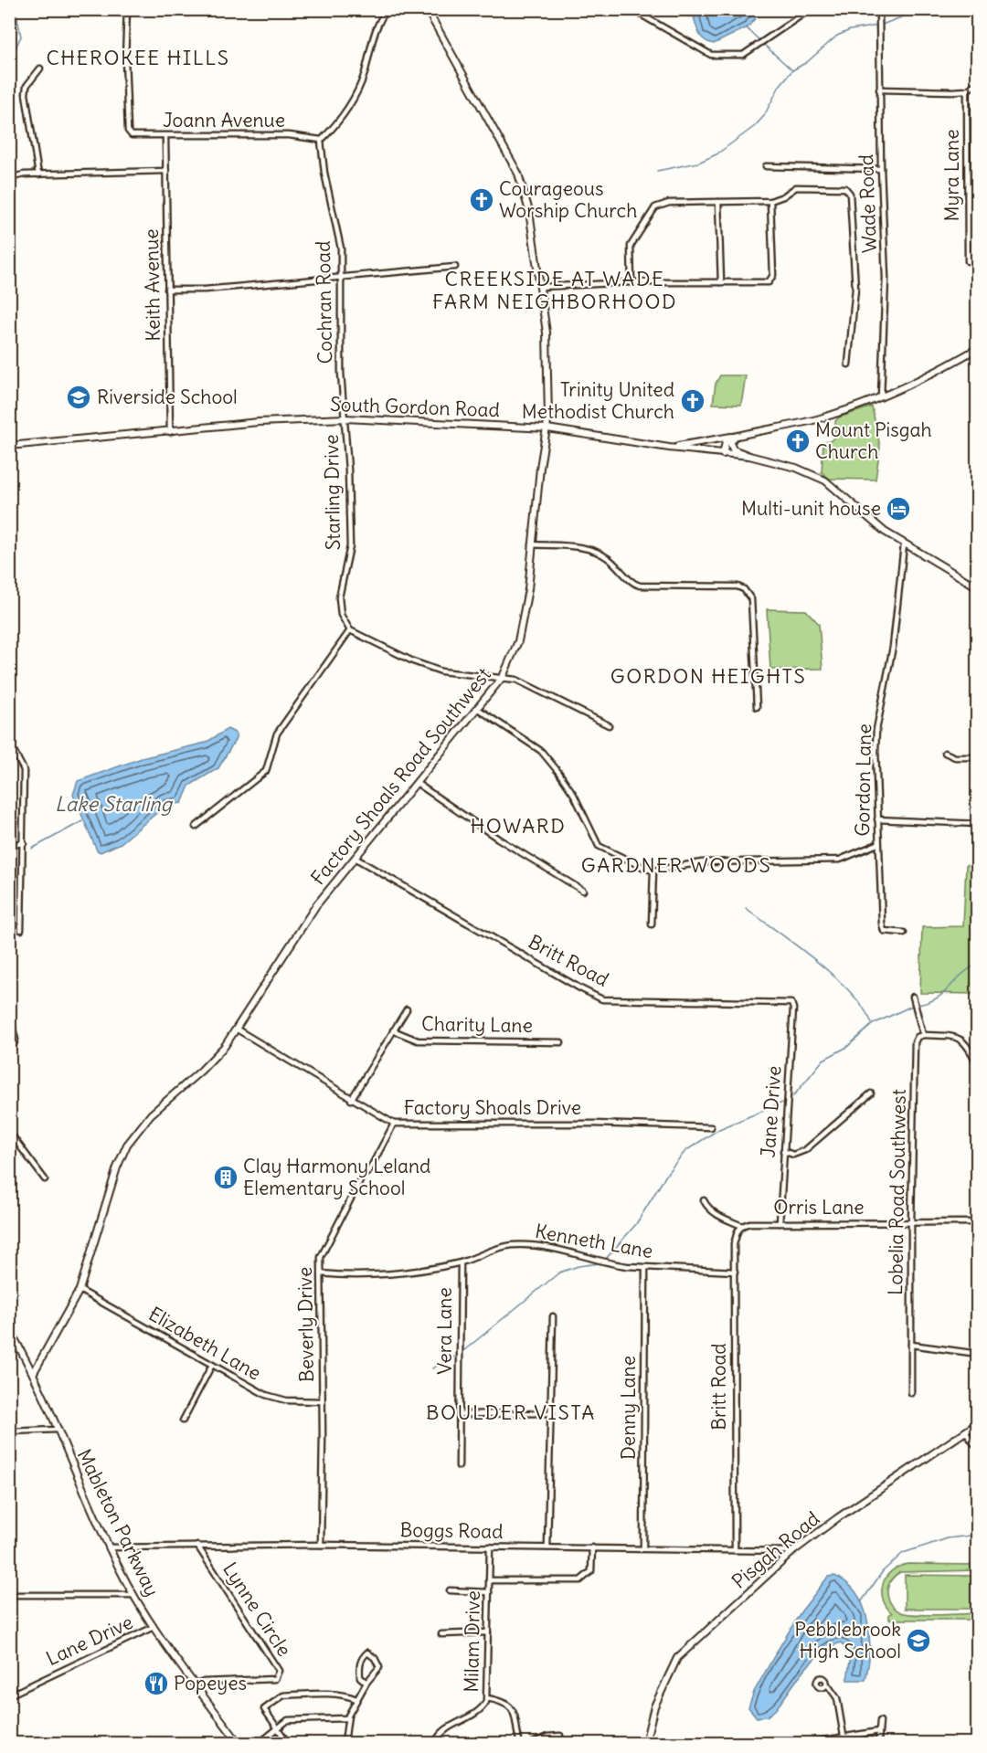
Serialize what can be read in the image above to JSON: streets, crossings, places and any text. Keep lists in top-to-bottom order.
{
  "streets": {
    "street": [
      "Joann Avenue",
      "Myra Lane",
      "Wade Road",
      "Keith Avenue",
      "Cochran Road",
      "South Gordon Road",
      "Starling Drive",
      "Factory Shoals Road Southwest",
      "Gordon Lane",
      "Britt Road",
      "Charity Lane",
      "Factory Shoals Drive",
      "Jane Drive",
      "Lobelia Road Southwest",
      "Orris Lane",
      "Kenneth Lane",
      "Beverly Drive",
      "Vera Lane",
      "Elizabeth Lane",
      "Denny Lane",
      "Mableton Parkway",
      "Boggs Road",
      "Pisgah Road",
      "Lynne Circle",
      "Lane Drive",
      "Milam Drive"
    ]
  },
  "crossings": [
    ["Joann Avenue", "Keith Avenue"],
    ["Joann Avenue", "Cochran Road"],
    ["Keith Avenue", "South Gordon Road"],
    ["Cochran Road", "South Gordon Road"],
    ["Cochran Road", "Starling Drive"],
    ["South Gordon Road", "Starling Drive"],
    ["South Gordon Road", "Factory Shoals Road Southwest"],
    ["South Gordon Road", "Gordon Lane"],
    ["Factory Shoals Road Southwest", "Britt Road"],
    ["Factory Shoals Road Southwest", "Factory Shoals Drive"],
    ["Factory Shoals Road Southwest", "Elizabeth Lane"],
    ["Factory Shoals Road Southwest", "Mableton Parkway"],
    ["Britt Road", "Jane Drive"],
    ["Britt Road", "Orris Lane"],
    ["Britt Road", "Kenneth Lane"],
    ["Britt Road", "Boggs Road"],
    ["Factory Shoals Drive", "Beverly Drive"],
    ["Jane Drive", "Orris Lane"],
    ["Lobelia Road Southwest", "Orris Lane"],
    ["Kenneth Lane", "Beverly Drive"],
    ["Kenneth Lane", "Vera Lane"],
    ["Kenneth Lane", "Denny Lane"],
    ["Beverly Drive", "Elizabeth Lane"],
    ["Beverly Drive", "Boggs Road"],
    ["Denny Lane", "Boggs Road"],
    ["Mableton Parkway", "Boggs Road"],
    ["Mableton Parkway", "Lynne Circle"],
    ["Mableton Parkway", "Lane Drive"],
    ["Boggs Road", "Pisgah Road"],
    ["Boggs Road", "Lynne Circle"],
    ["Boggs Road", "Milam Drive"]
  ],
  "districts": [
    "CHEROKEE HILLS",
    "CREEKSIDE AT WADE FARM NEIGHBORHOOD",
    "GORDON HEIGHTS",
    "HOWARD",
    "GARDNER WOODS",
    "BOULDER VISTA"
  ],
  "water": ["Lake Starling"],
  "places": {
    "church": ["Courageous Worship Church", "Trinity United Methodist Church", "Mount Pisgah Church"],
    "school or university": ["Riverside School", "Pebblebrook High School"],
    "hotel": ["Multi-unit house"],
    "building": ["Clay Harmony Leland Elementary School"],
    "restaurant": ["Popeyes"]
  }
}
